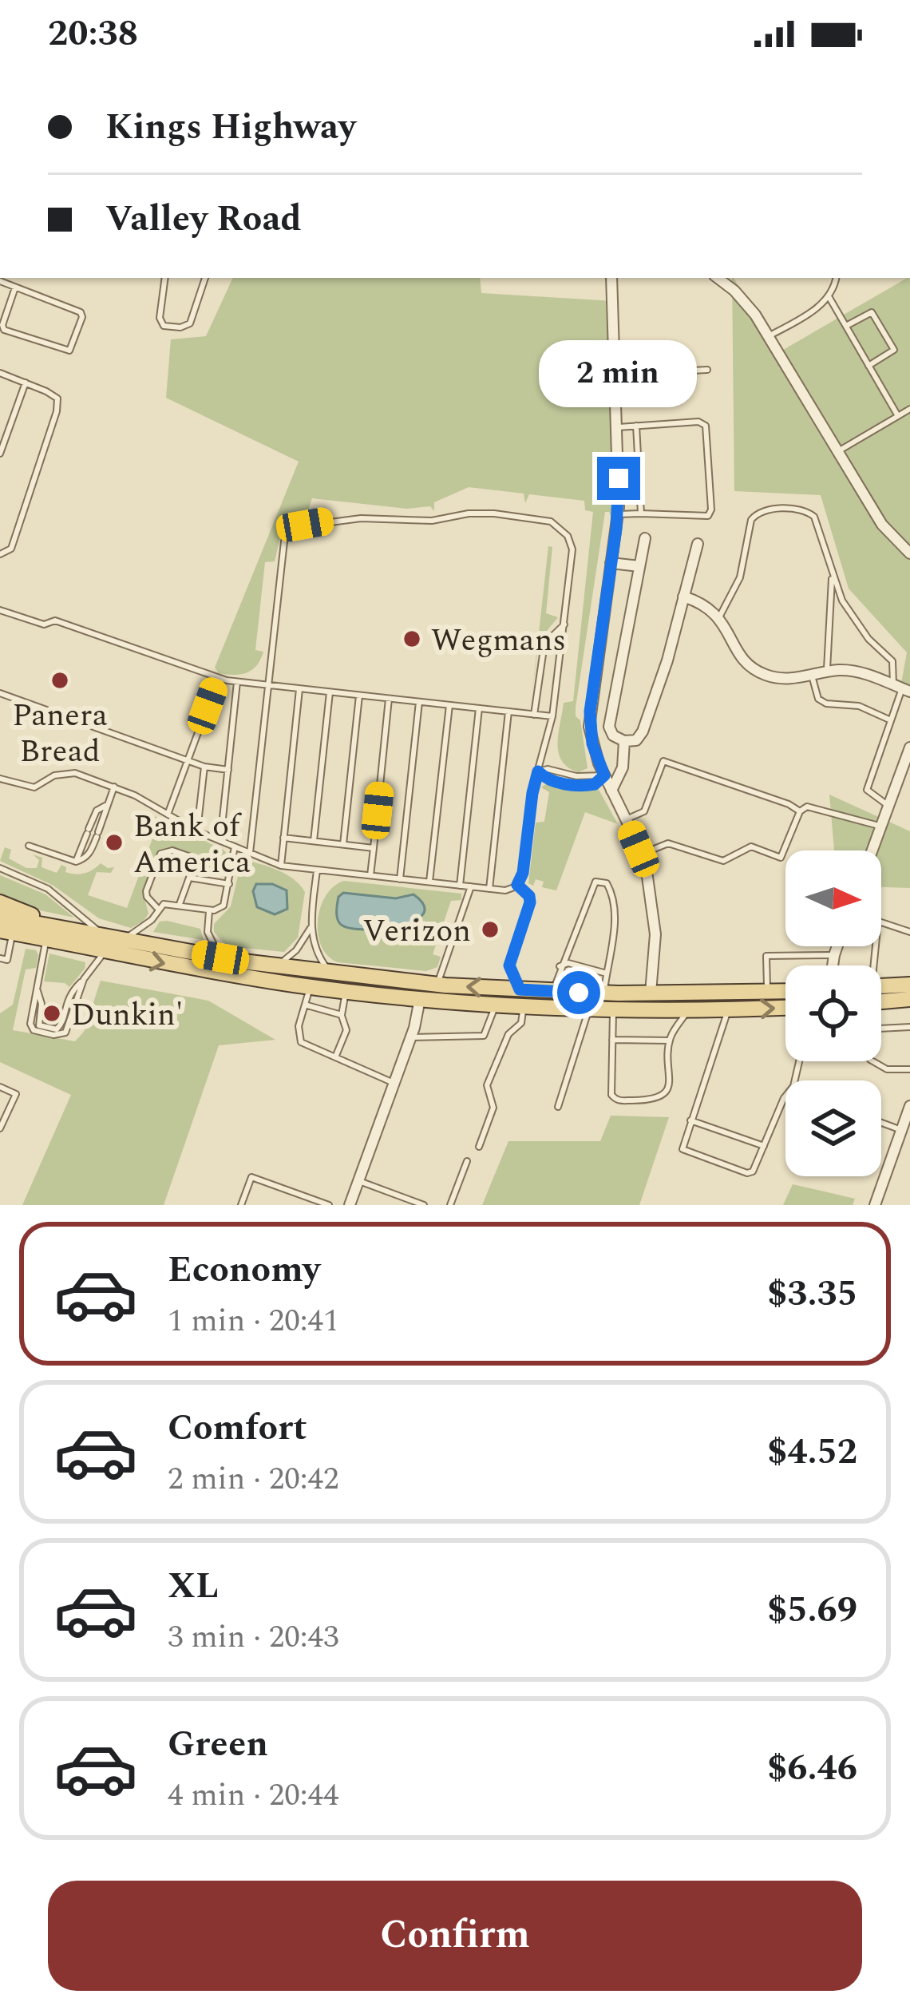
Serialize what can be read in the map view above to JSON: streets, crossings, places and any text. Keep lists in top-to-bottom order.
{
  "places": [
    "Wegmans",
    "Panera Bread",
    "Bank of America",
    "Verizon",
    "Dunkin'"
  ],
  "north": "right",
  "page": {
    "status": "20:38",
    "banner": ["Kings Highway", "Valley Road"],
    "bubble": "2 min",
    "list": [
      {
        "name": "Economy",
        "note": "1 min · 20:41",
        "value": "$3.35"
      },
      {
        "name": "Comfort",
        "note": "2 min · 20:42",
        "value": "$4.52"
      },
      {
        "name": "XL",
        "note": "3 min · 20:43",
        "value": "$5.69"
      },
      {
        "name": "Green",
        "note": "4 min · 20:44",
        "value": "$6.46"
      }
    ],
    "buttons": "Confirm"
  }
}
